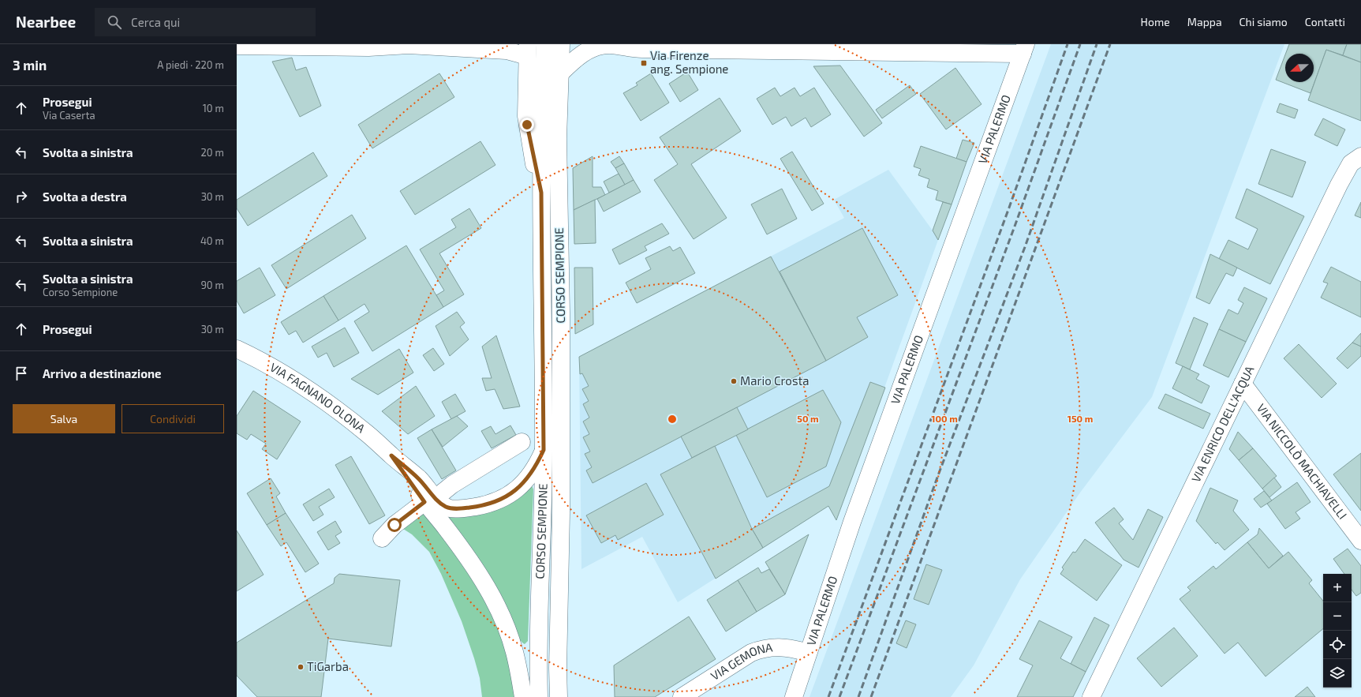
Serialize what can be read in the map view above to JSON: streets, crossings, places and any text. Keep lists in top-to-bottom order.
{
  "streets": {
    "street": [
      "VIA PALERMO",
      "CORSO SEMPIONE",
      "VIA FAGNANO OLONA",
      "VIA ENRICO DELL'ACQUA",
      "VIA NICCOLÒ MACHIAVELLI",
      "VIA GEMONA"
    ]
  },
  "crossings": [
    ["VIA PALERMO", "VIA GEMONA"],
    ["VIA ENRICO DELL'ACQUA", "VIA NICCOLÒ MACHIAVELLI"]
  ],
  "places": {
    "transit": ["Via Firenze ang. Sempione"],
    "other": ["Mario Crosta", "TiGarba"]
  },
  "north": "left",
  "page": {
    "header": "Nearbee",
    "search": "Cerca qui",
    "nav": [
      "Home",
      "Mappa",
      "Chi siamo",
      "Contatti"
    ],
    "heading": ["3 min", "A piedi · 220 m"],
    "list": [
      ["Prosegui", "Via Caserta", "10 m"],
      ["Svolta a sinistra", "20 m"],
      ["Svolta a destra", "30 m"],
      ["Svolta a sinistra", "40 m"],
      ["Svolta a sinistra", "Corso Sempione", "90 m"],
      ["Prosegui", "30 m"],
      "Arrivo a destinazione"
    ],
    "buttons": ["Salva", "Condividi"],
    "map_buttons": ["+", "−"]
  },
  "rings": ["50 m", "100 m", "150 m"]
}
